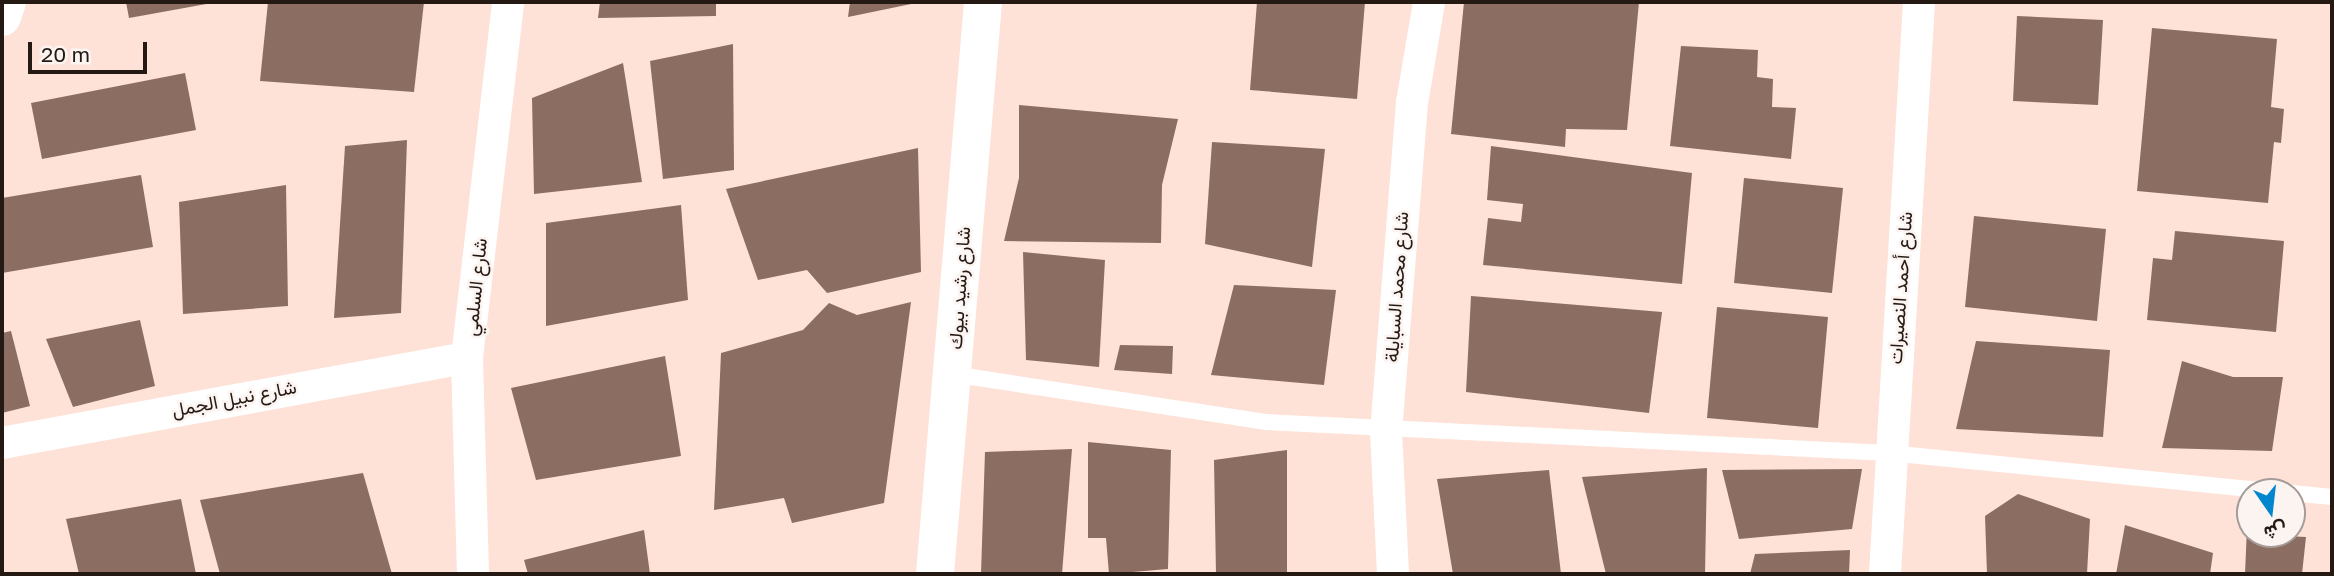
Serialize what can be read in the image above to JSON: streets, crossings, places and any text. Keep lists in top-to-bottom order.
{
  "streets": {
    "street": [
      "شارع السلمي",
      "شارع محمد السبايلة",
      "شارع رشيد بيوك",
      "شارع أحمد النصيرات",
      "شارع نبيل الجمل"
    ]
  },
  "crossings": [
    ["شارع السلمي", "شارع نبيل الجمل"]
  ],
  "scale_bar": "20 m",
  "north": "bottom"
}
